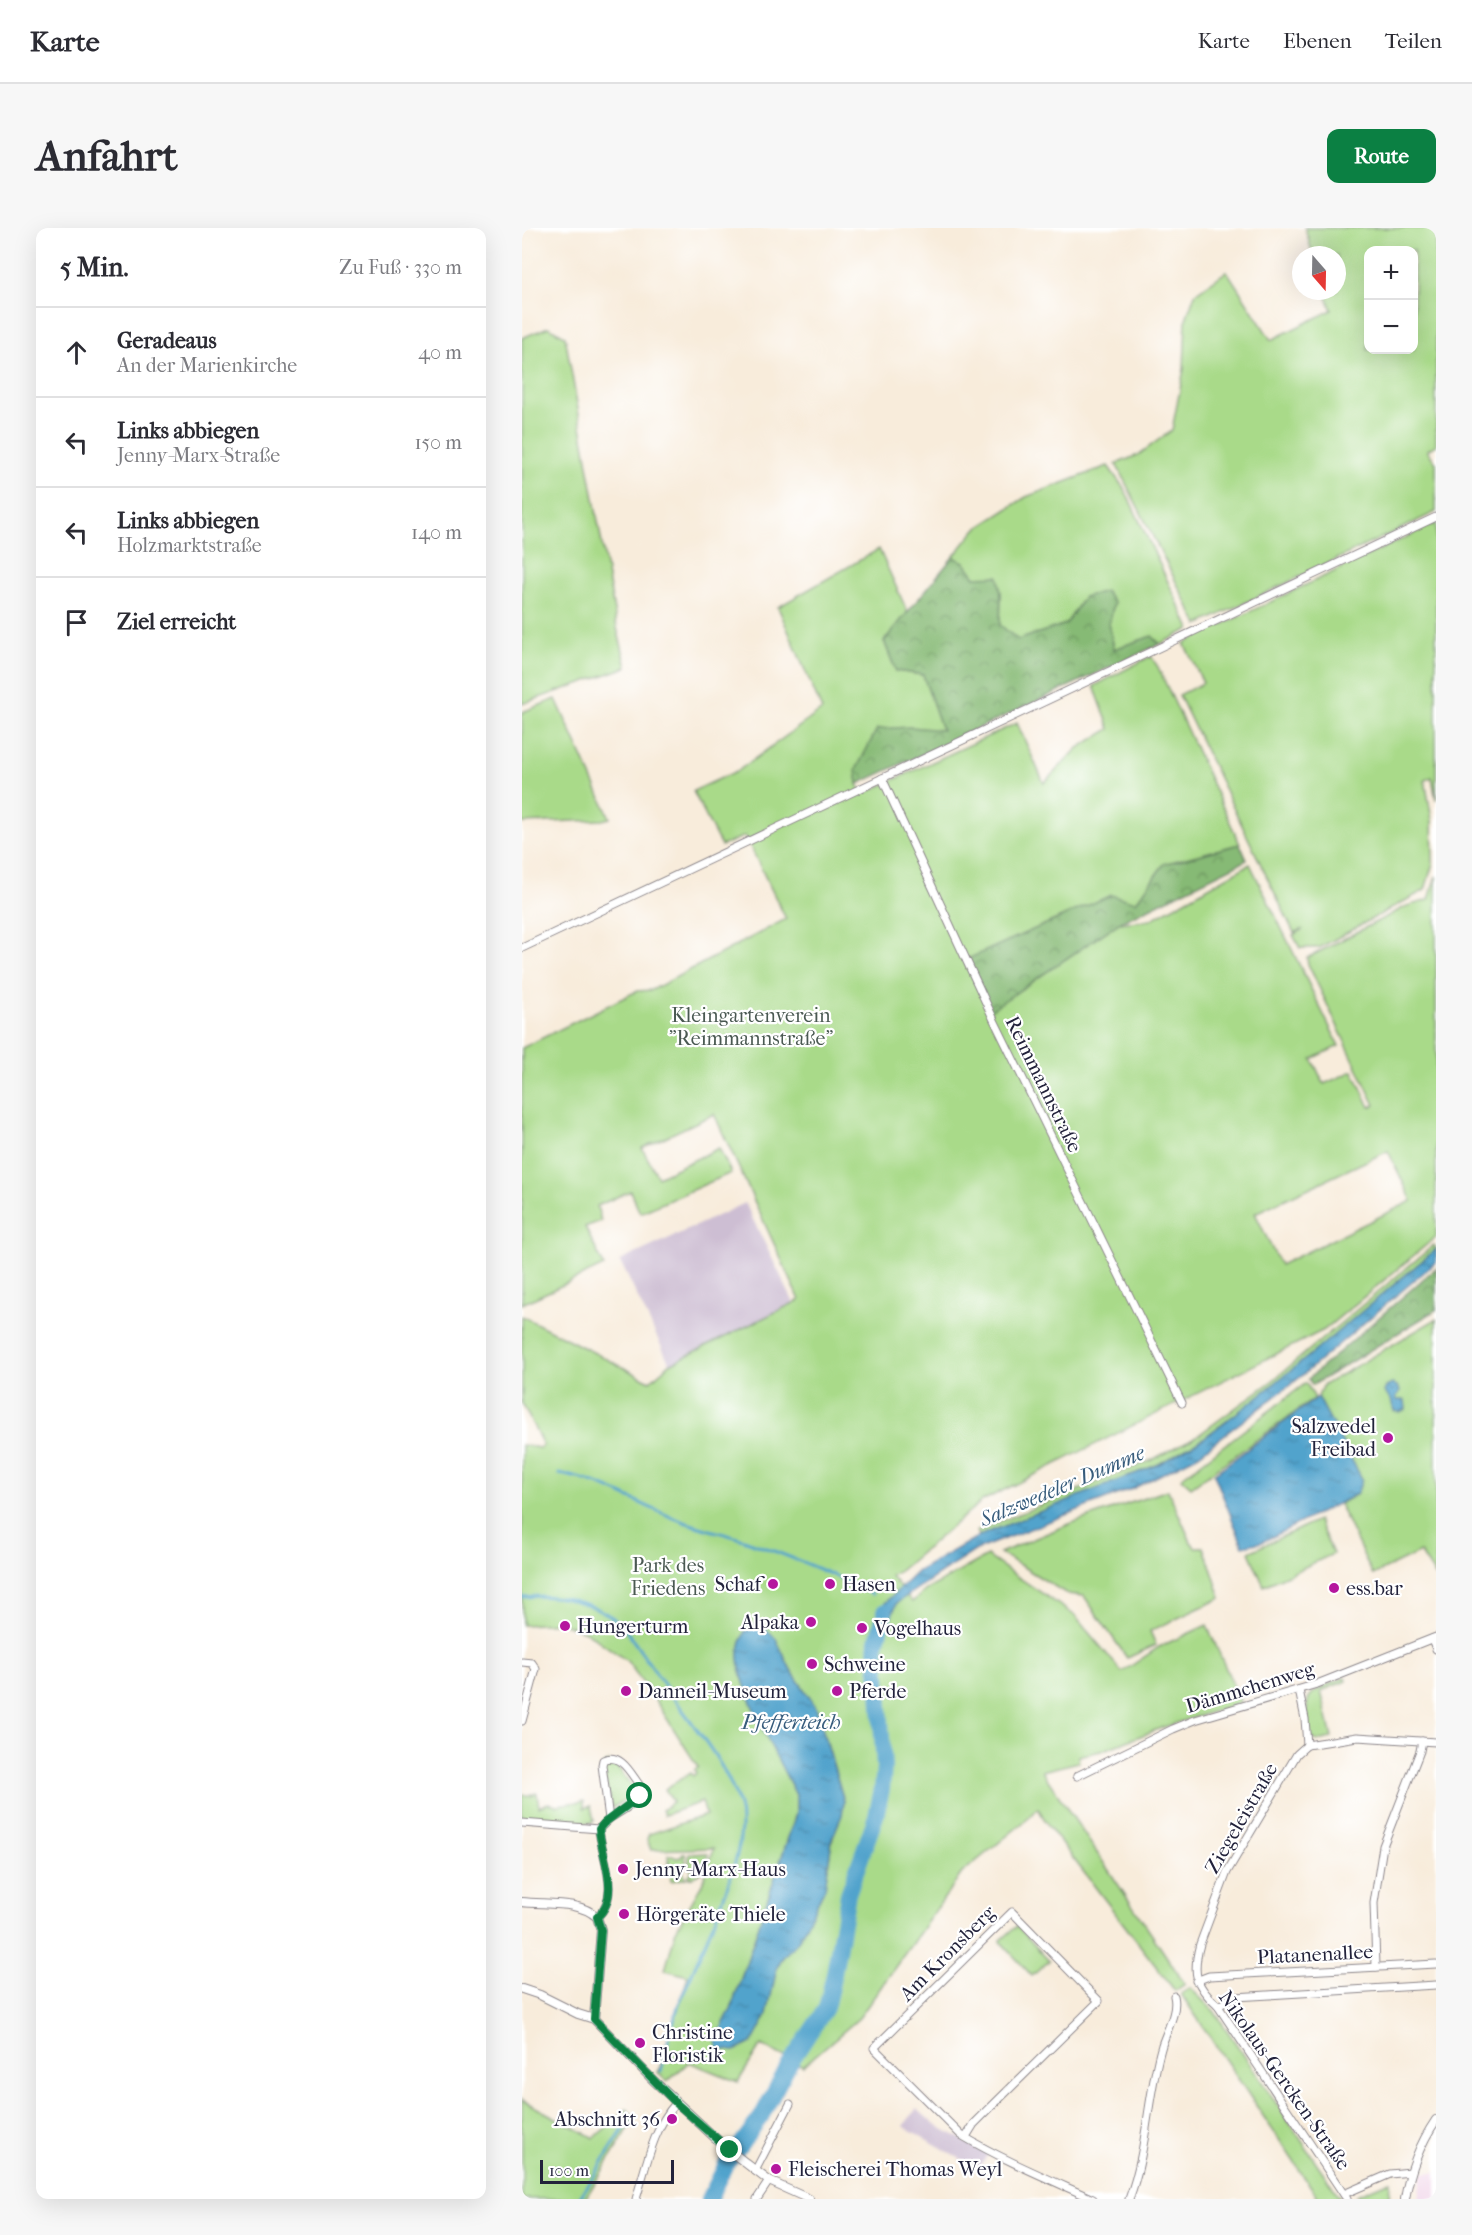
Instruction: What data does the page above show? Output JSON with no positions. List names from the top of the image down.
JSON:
{
  "streets": {
    "street": [
      "Reimmannstraße",
      "Dämmchenweg",
      "Ziegeleistraße",
      "Am Kronsberg",
      "Platanenallee",
      "Nikolaus-Gercken-Straße"
    ]
  },
  "crossings": [
    ["Ziegeleistraße", "Platanenallee"],
    ["Ziegeleistraße", "Nikolaus-Gercken-Straße"],
    ["Platanenallee", "Nikolaus-Gercken-Straße"]
  ],
  "water": ["Salzwedeler Dumme", "Pfefferteich"],
  "parks": ["Kleingartenverein \"Reimmannstraße\"", "Park des Friedens"],
  "places": [
    "Salzwedel Freibad",
    "Schaf",
    "Hasen",
    "ess.bar",
    "Alpaka",
    "Hungerturm",
    "Vogelhaus",
    "Schweine",
    "Danneil-Museum",
    "Pferde",
    "Jenny-Marx-Haus",
    "Hörgeräte Thiele",
    "Christine Floristik",
    "Abschnitt 36",
    "Fleischerei Thomas Weyl"
  ],
  "scale_bar": "100 m",
  "north": "bottom",
  "page": {
    "header": "Karte",
    "nav": ["Karte", "Ebenen", "Teilen"],
    "buttons": "Route",
    "title": "Anfahrt",
    "heading": ["5 Min.", "Zu Fuß · 330 m"],
    "map_buttons": ["+", "−"],
    "list": [
      ["Geradeaus", "An der Marienkirche", "40 m"],
      ["Links abbiegen", "Jenny-Marx-Straße", "150 m"],
      ["Links abbiegen", "Holzmarktstraße", "140 m"],
      "Ziel erreicht"
    ],
    "scale": "100 m"
  }
}
